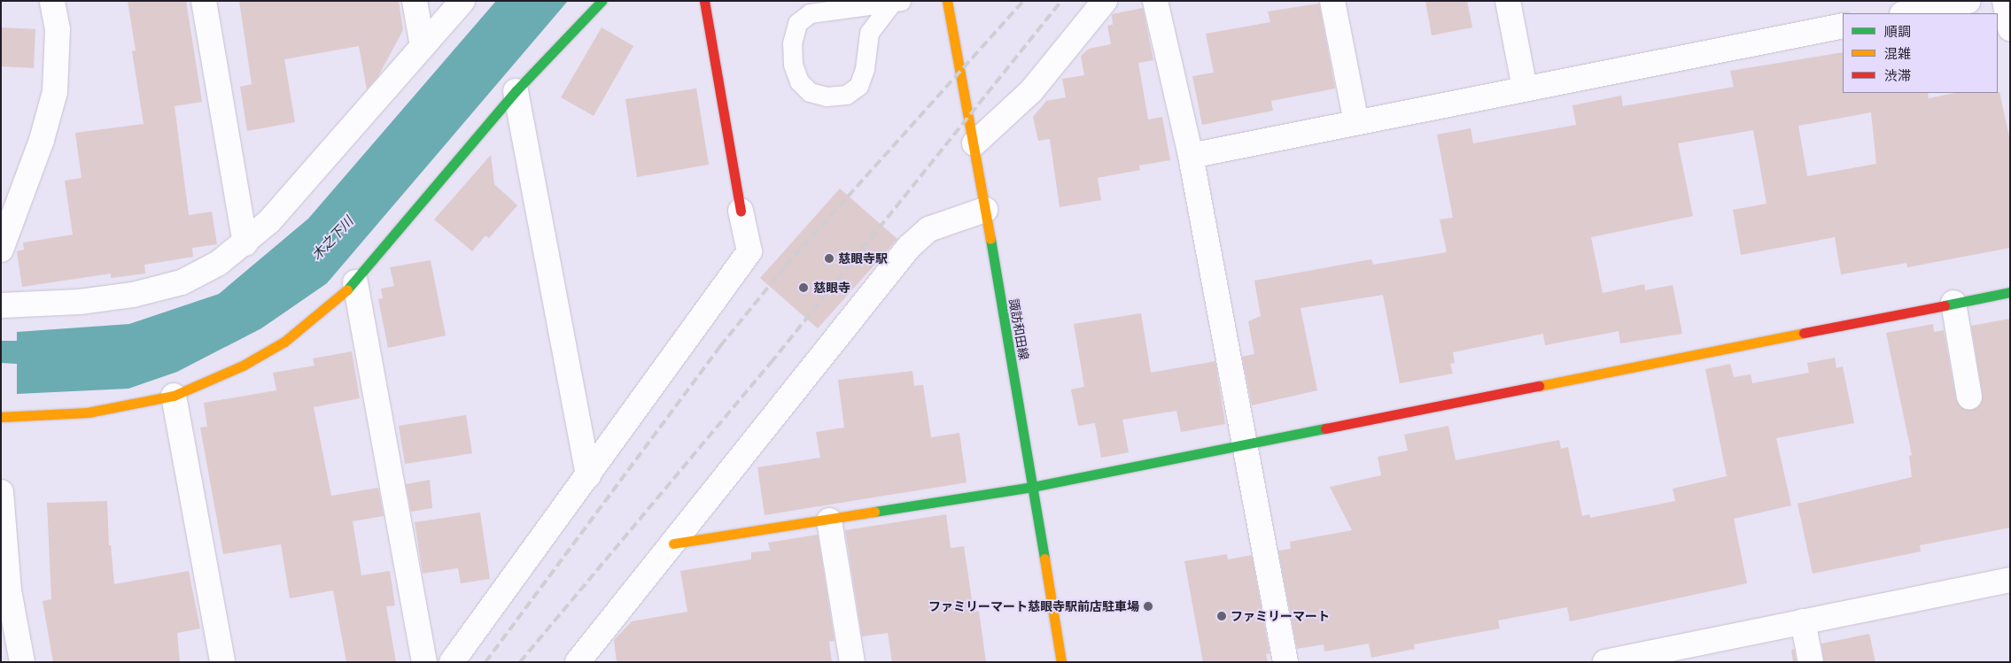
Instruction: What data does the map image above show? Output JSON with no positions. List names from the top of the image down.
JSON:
{
  "streets": {
    "street": ["諏訪和田線"]
  },
  "water": ["木之下川"],
  "places": [
    "慈眼寺駅",
    "慈眼寺",
    "ファミリーマート慈眼寺駅前店駐車場",
    "ファミリーマート"
  ],
  "legend": ["順調", "混雑", "渋滞"]
}
